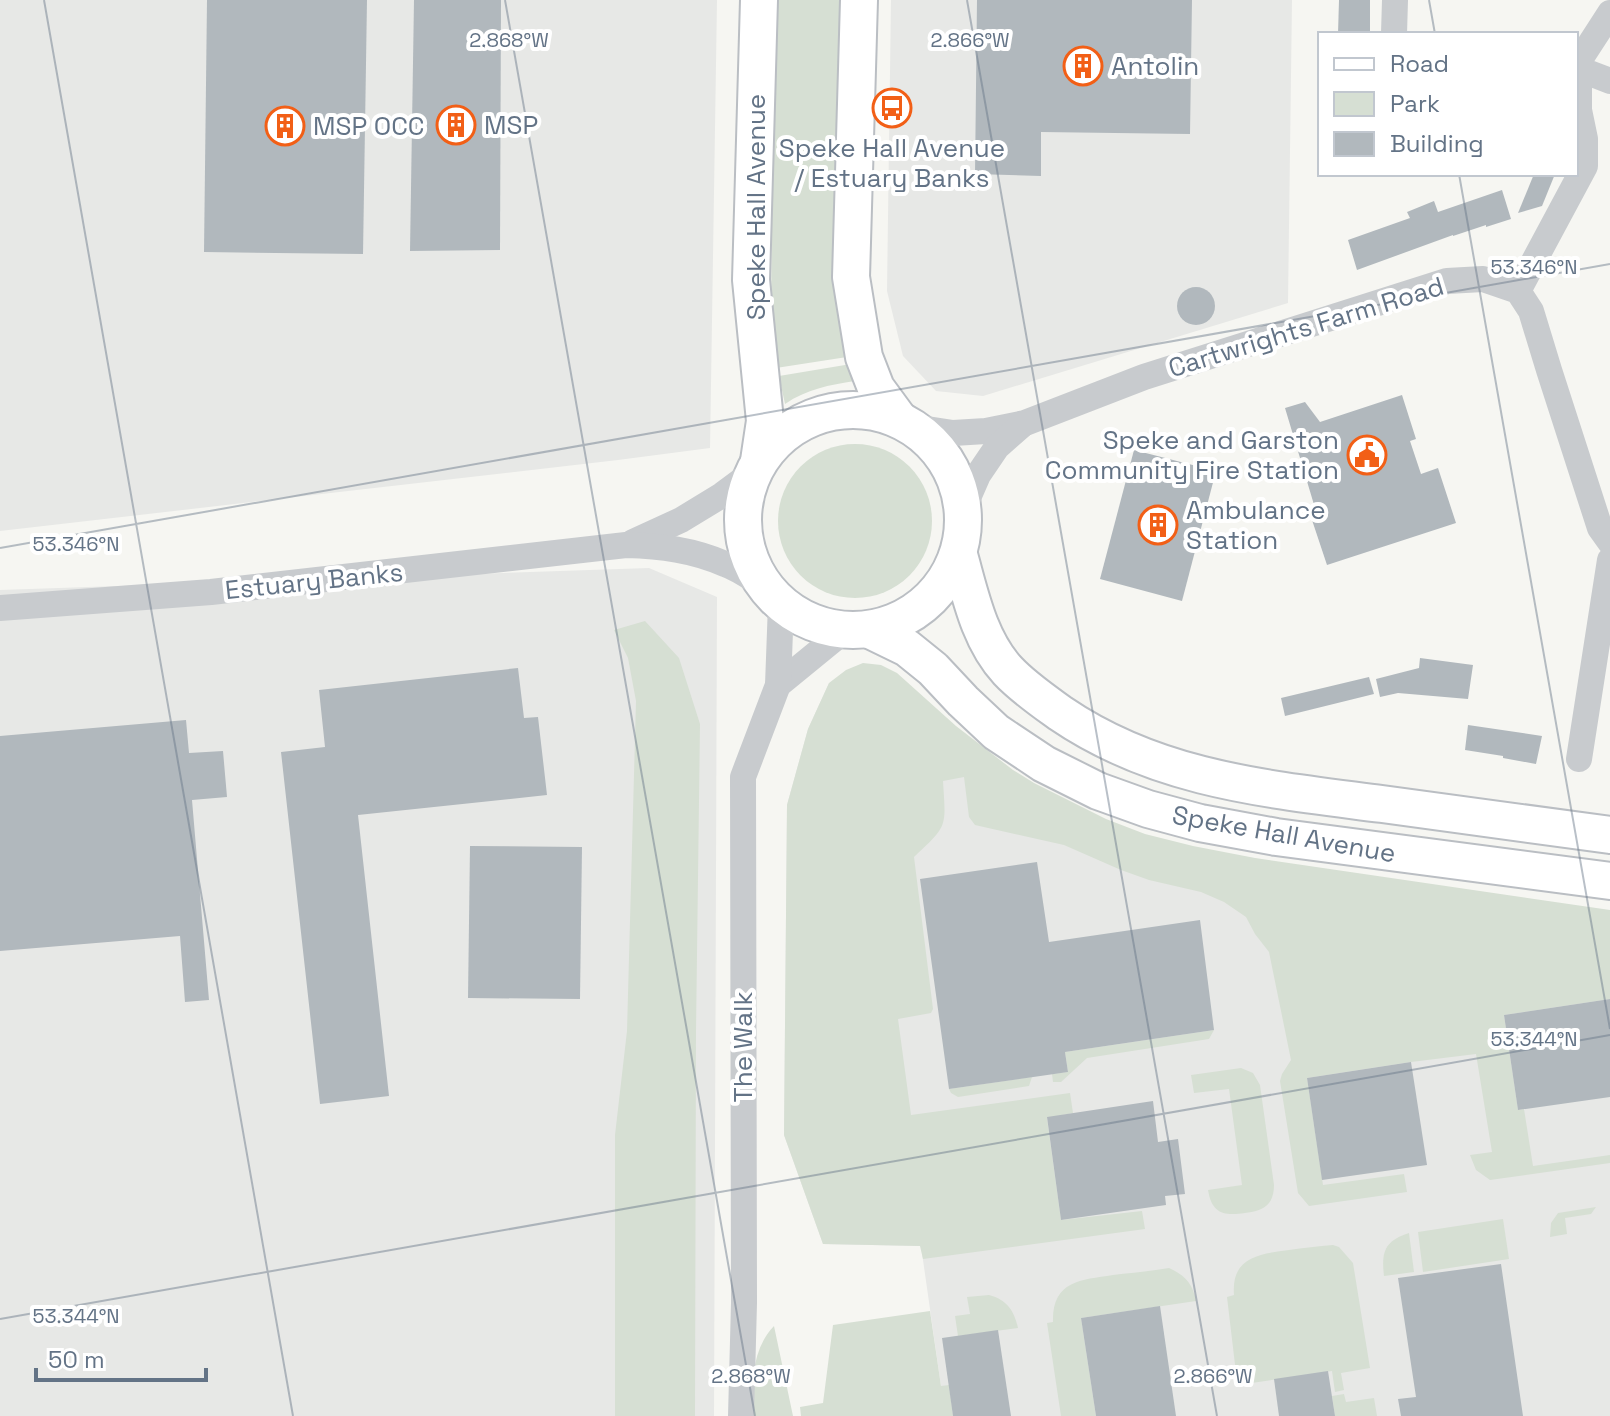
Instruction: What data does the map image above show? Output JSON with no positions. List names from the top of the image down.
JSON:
{
  "streets": {
    "street": [
      "Speke Hall Avenue",
      "Cartwrights Farm Road",
      "Estuary Banks",
      "The Walk"
    ]
  },
  "crossings": [
    ["Speke Hall Avenue", "Cartwrights Farm Road"],
    ["Speke Hall Avenue", "Estuary Banks"],
    ["Speke Hall Avenue", "The Walk"],
    ["Cartwrights Farm Road", "Estuary Banks"],
    ["Cartwrights Farm Road", "The Walk"],
    ["Estuary Banks", "The Walk"]
  ],
  "places": {
    "building": [
      "Antolin",
      "MSP",
      "MSP OCC",
      "Ambulance Station"
    ],
    "bus stop": ["Speke Hall Avenue / Estuary Banks"],
    "public building": ["Speke and Garston Community Fire Station"]
  },
  "legend": ["Road", "Park", "Building"],
  "scale_bar": "50 m",
  "coordinates": [
    "2.868°W",
    "2.866°W",
    "53.346°N",
    "53.344°N"
  ]
}
